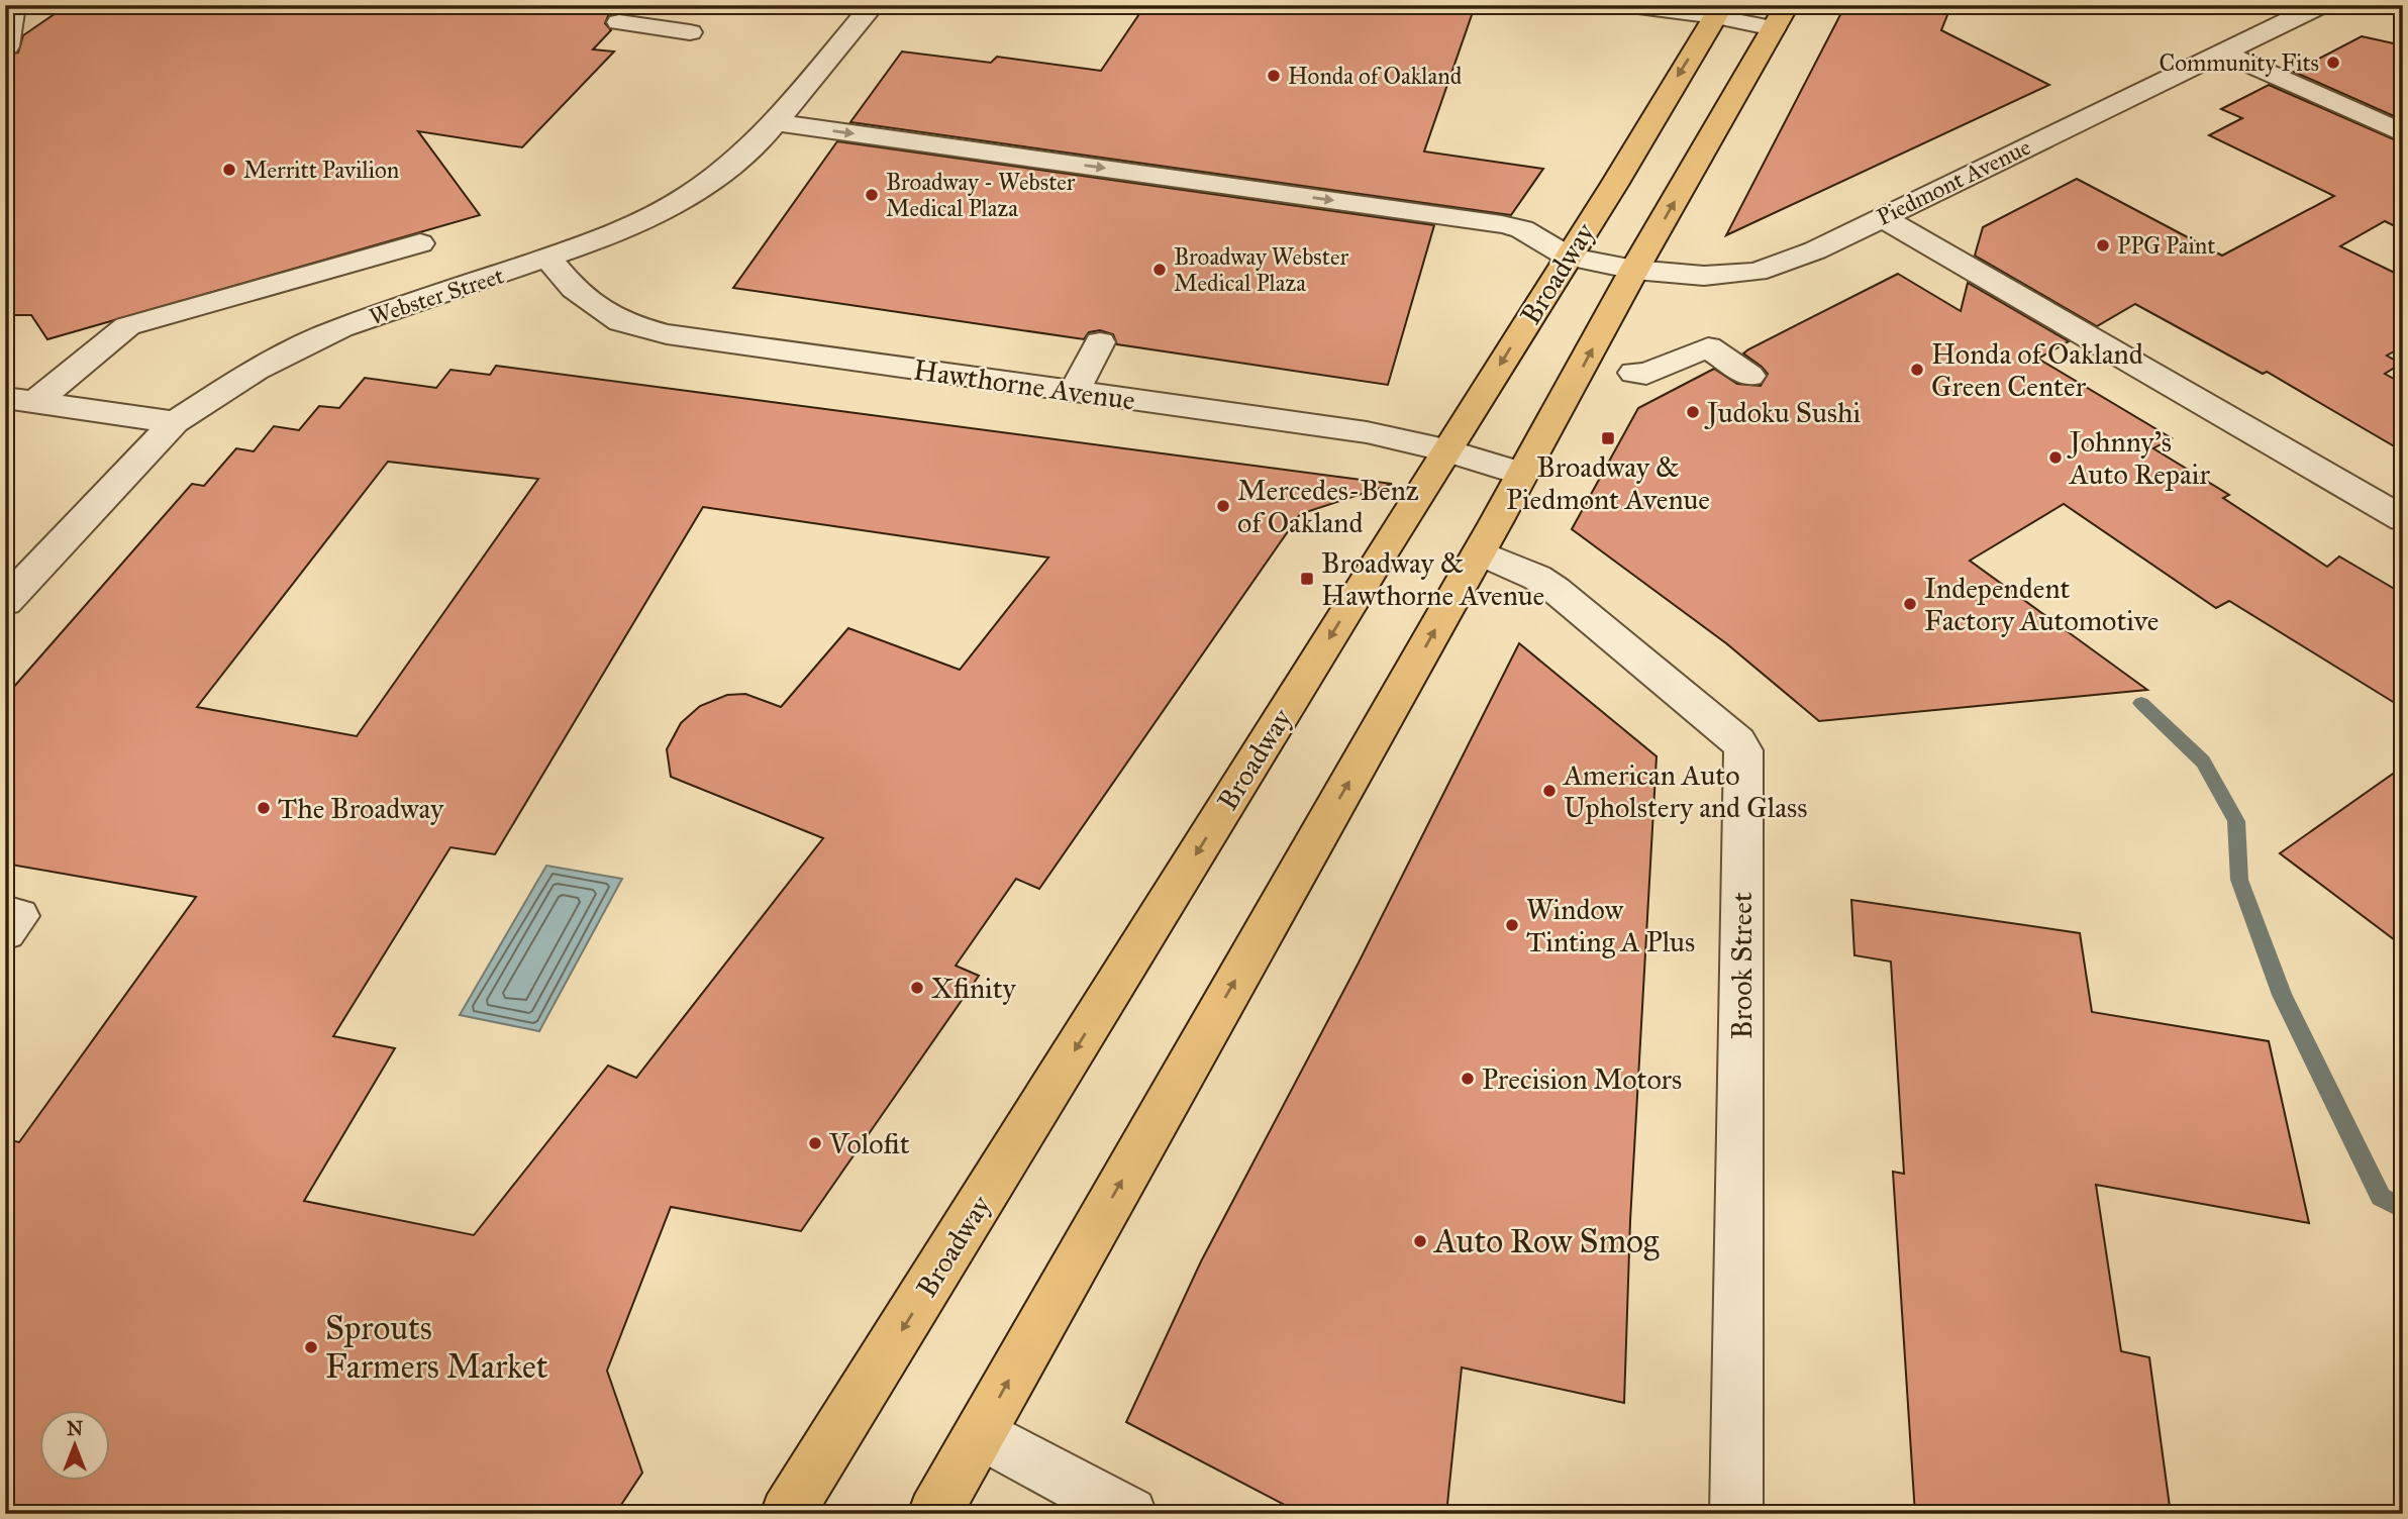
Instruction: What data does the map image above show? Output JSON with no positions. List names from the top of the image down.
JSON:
{
  "streets": {
    "main road": ["Broadway"],
    "street": [
      "Piedmont Avenue",
      "Webster Street",
      "Hawthorne Avenue",
      "Brook Street"
    ]
  },
  "crossings": [
    ["Piedmont Avenue", "Broadway"],
    ["Piedmont Avenue", "Webster Street"],
    ["Broadway", "Hawthorne Avenue"],
    ["Webster Street", "Hawthorne Avenue"]
  ],
  "one_way": ["Piedmont Avenue"],
  "places": {
    "other": [
      "Community Fits",
      "Honda of Oakland",
      "Merritt Pavilion",
      "Broadway - Webster Medical Plaza",
      "PPG Paint",
      "Broadway Webster Medical Plaza",
      "Honda of Oakland Green Center",
      "Judoku Sushi",
      "Johnny's Auto Repair",
      "Mercedes-Benz of Oakland",
      "Independent Factory Automotive",
      "American Auto Upholstery and Glass",
      "The Broadway",
      "Window Tinting A Plus",
      "Xfinity",
      "Precision Motors",
      "Volofit",
      "Auto Row Smog",
      "Sprouts Farmers Market"
    ],
    "transit": ["Broadway & Piedmont Avenue", "Broadway & Hawthorne Avenue"]
  },
  "north": "top"
}
